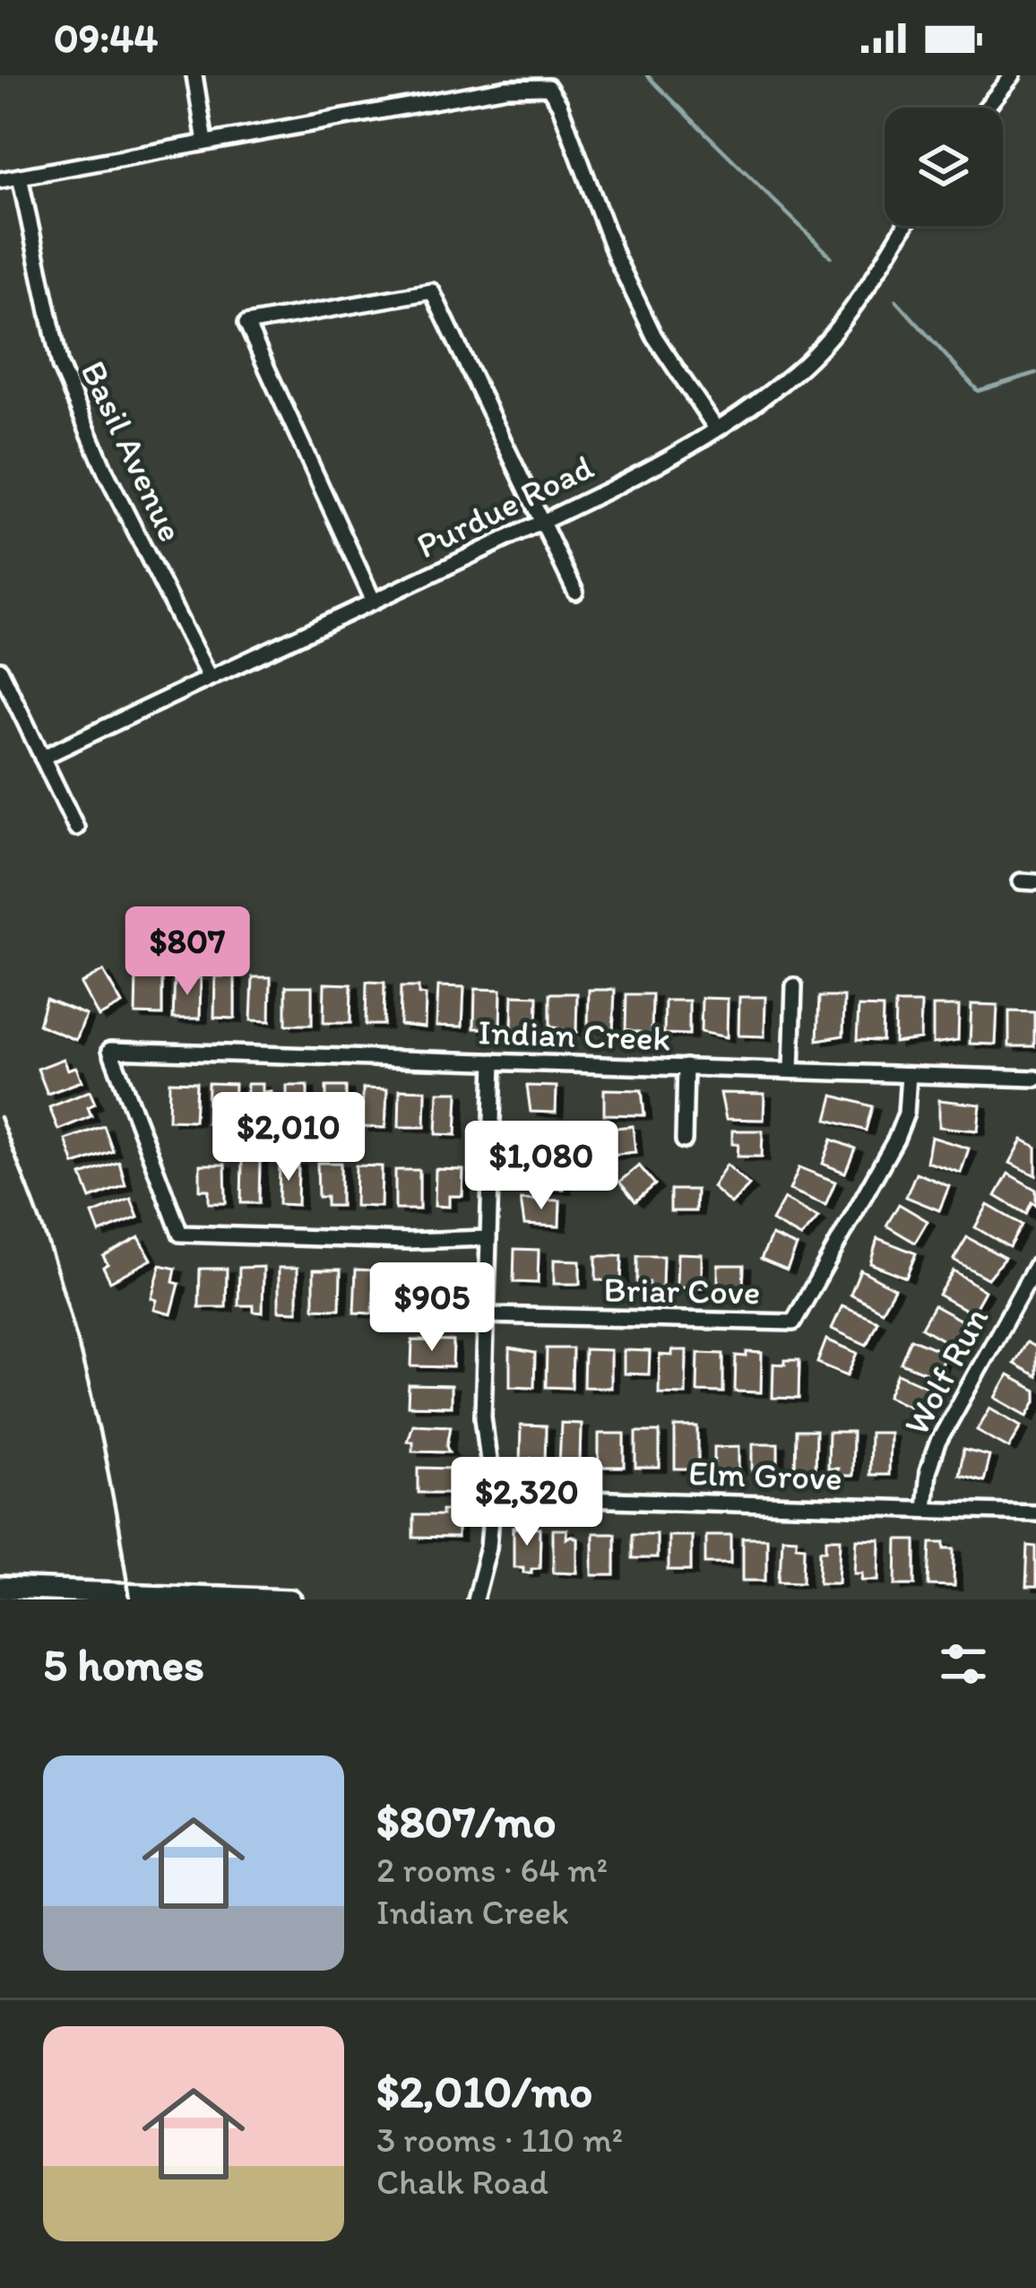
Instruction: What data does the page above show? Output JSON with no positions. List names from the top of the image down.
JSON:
{
  "streets": {
    "street": [
      "Basil Avenue",
      "Purdue Road",
      "Indian Creek",
      "Briar Cove",
      "Wolf Run",
      "Elm Grove"
    ]
  },
  "crossings": [
    ["Basil Avenue", "Purdue Road"],
    ["Indian Creek", "Briar Cove"],
    ["Wolf Run", "Elm Grove"]
  ],
  "page": {
    "status": "09:44",
    "price": [
      "$807",
      "$2,010",
      "$1,080",
      "$905",
      "$2,320"
    ],
    "heading": "5 homes",
    "list": [
      {
        "name": "$807/mo",
        "note": "2 rooms · 64 m² · Indian Creek"
      },
      {
        "name": "$2,010/mo",
        "note": "3 rooms · 110 m² · Chalk Road"
      }
    ]
  }
}
